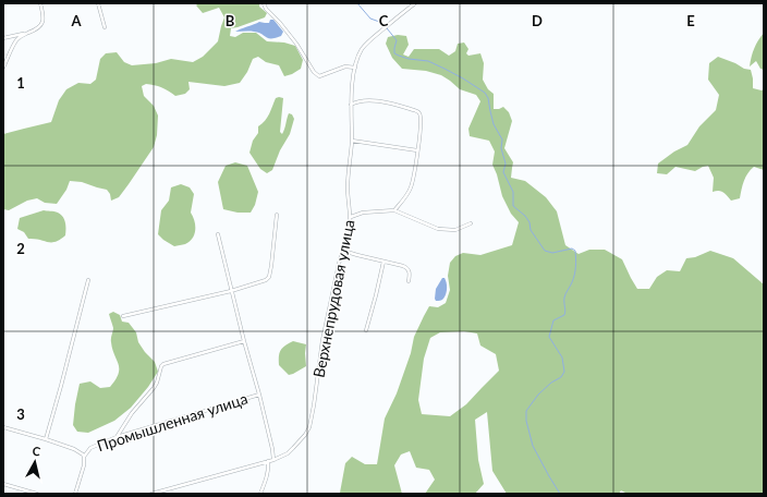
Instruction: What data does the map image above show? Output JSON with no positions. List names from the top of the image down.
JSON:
{
  "streets": {
    "street": ["Верхнепрудовая улица", "Промышленная улица"]
  },
  "crossings": [
    ["Верхнепрудовая улица", "Промышленная улица"]
  ],
  "north": "top",
  "grid": {
    "columns": [
      "A",
      "B",
      "C",
      "D",
      "E"
    ],
    "rows": ["1", "2", "3"]
  }
}
